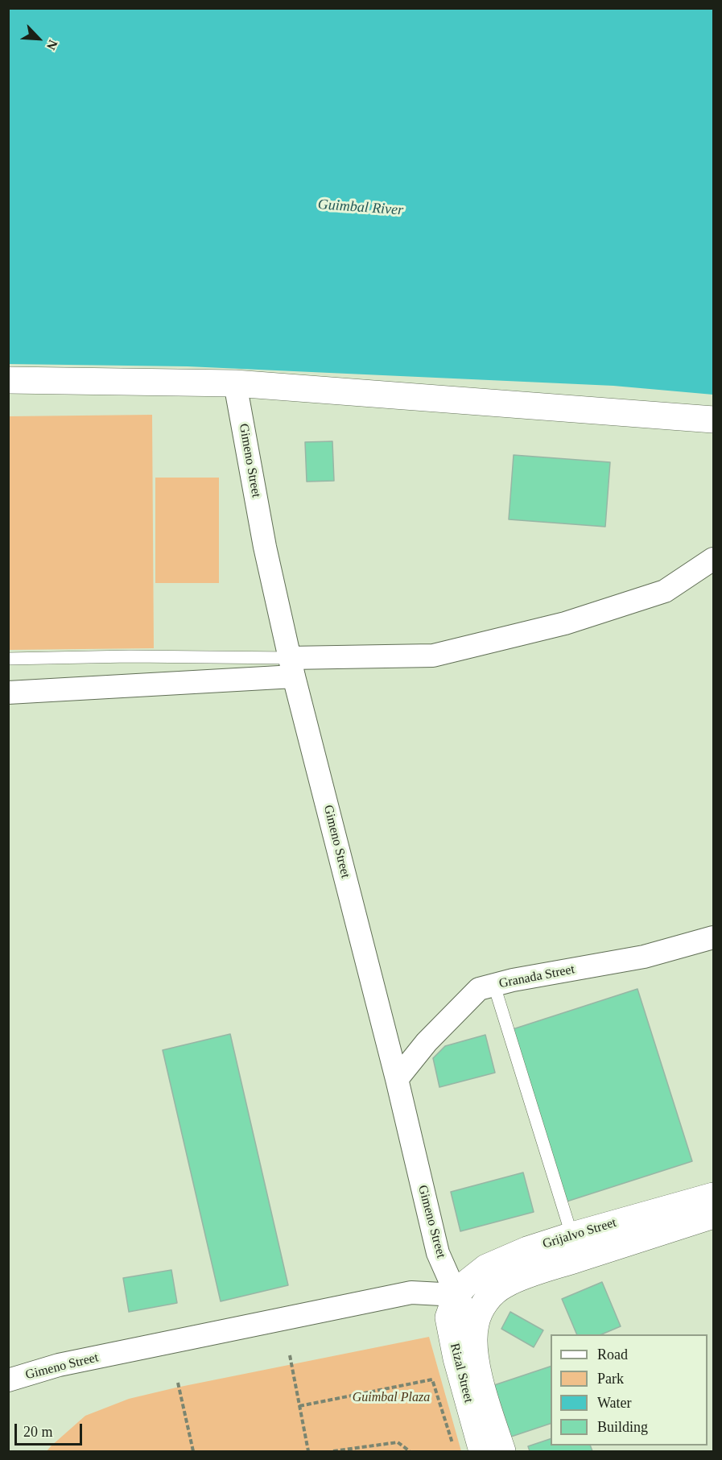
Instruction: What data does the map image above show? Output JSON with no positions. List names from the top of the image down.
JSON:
{
  "streets": {
    "main road": ["Grijalvo Street", "Rizal Street"],
    "street": ["Gimeno Street", "Granada Street"]
  },
  "crossings": [
    ["Gimeno Street", "Granada Street"],
    ["Gimeno Street", "Grijalvo Street"],
    ["Gimeno Street", "Rizal Street"],
    ["Grijalvo Street", "Rizal Street"]
  ],
  "water": ["Guimbal River"],
  "parks": ["Guimbal Plaza"],
  "legend": [
    "Road",
    "Park",
    "Water",
    "Building"
  ],
  "scale_bar": "20 m",
  "north": "bottom right"
}
